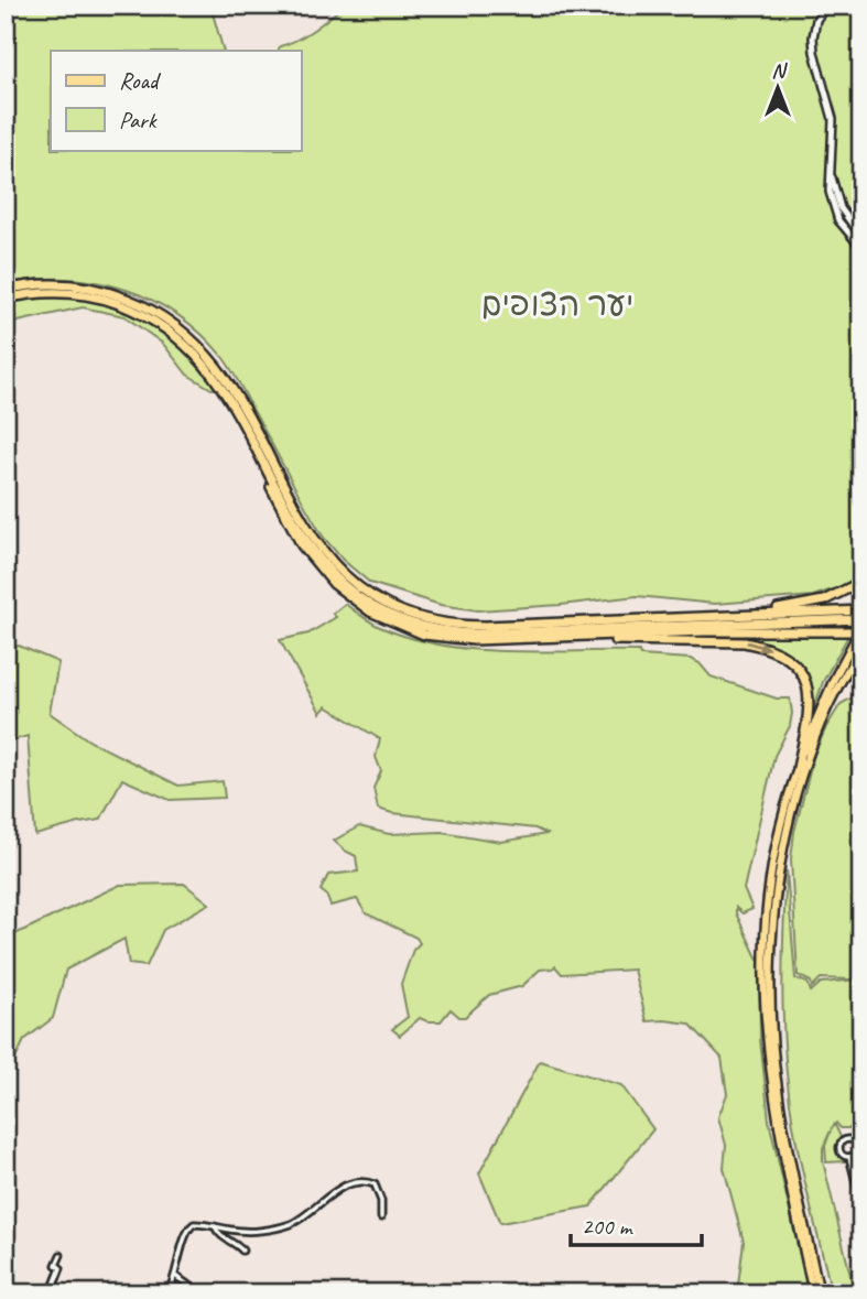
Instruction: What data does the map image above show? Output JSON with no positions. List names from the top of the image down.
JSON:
{
  "parks": ["יער הצופים"],
  "legend": ["Road", "Park"],
  "scale_bar": "200 m",
  "north": "top"
}
